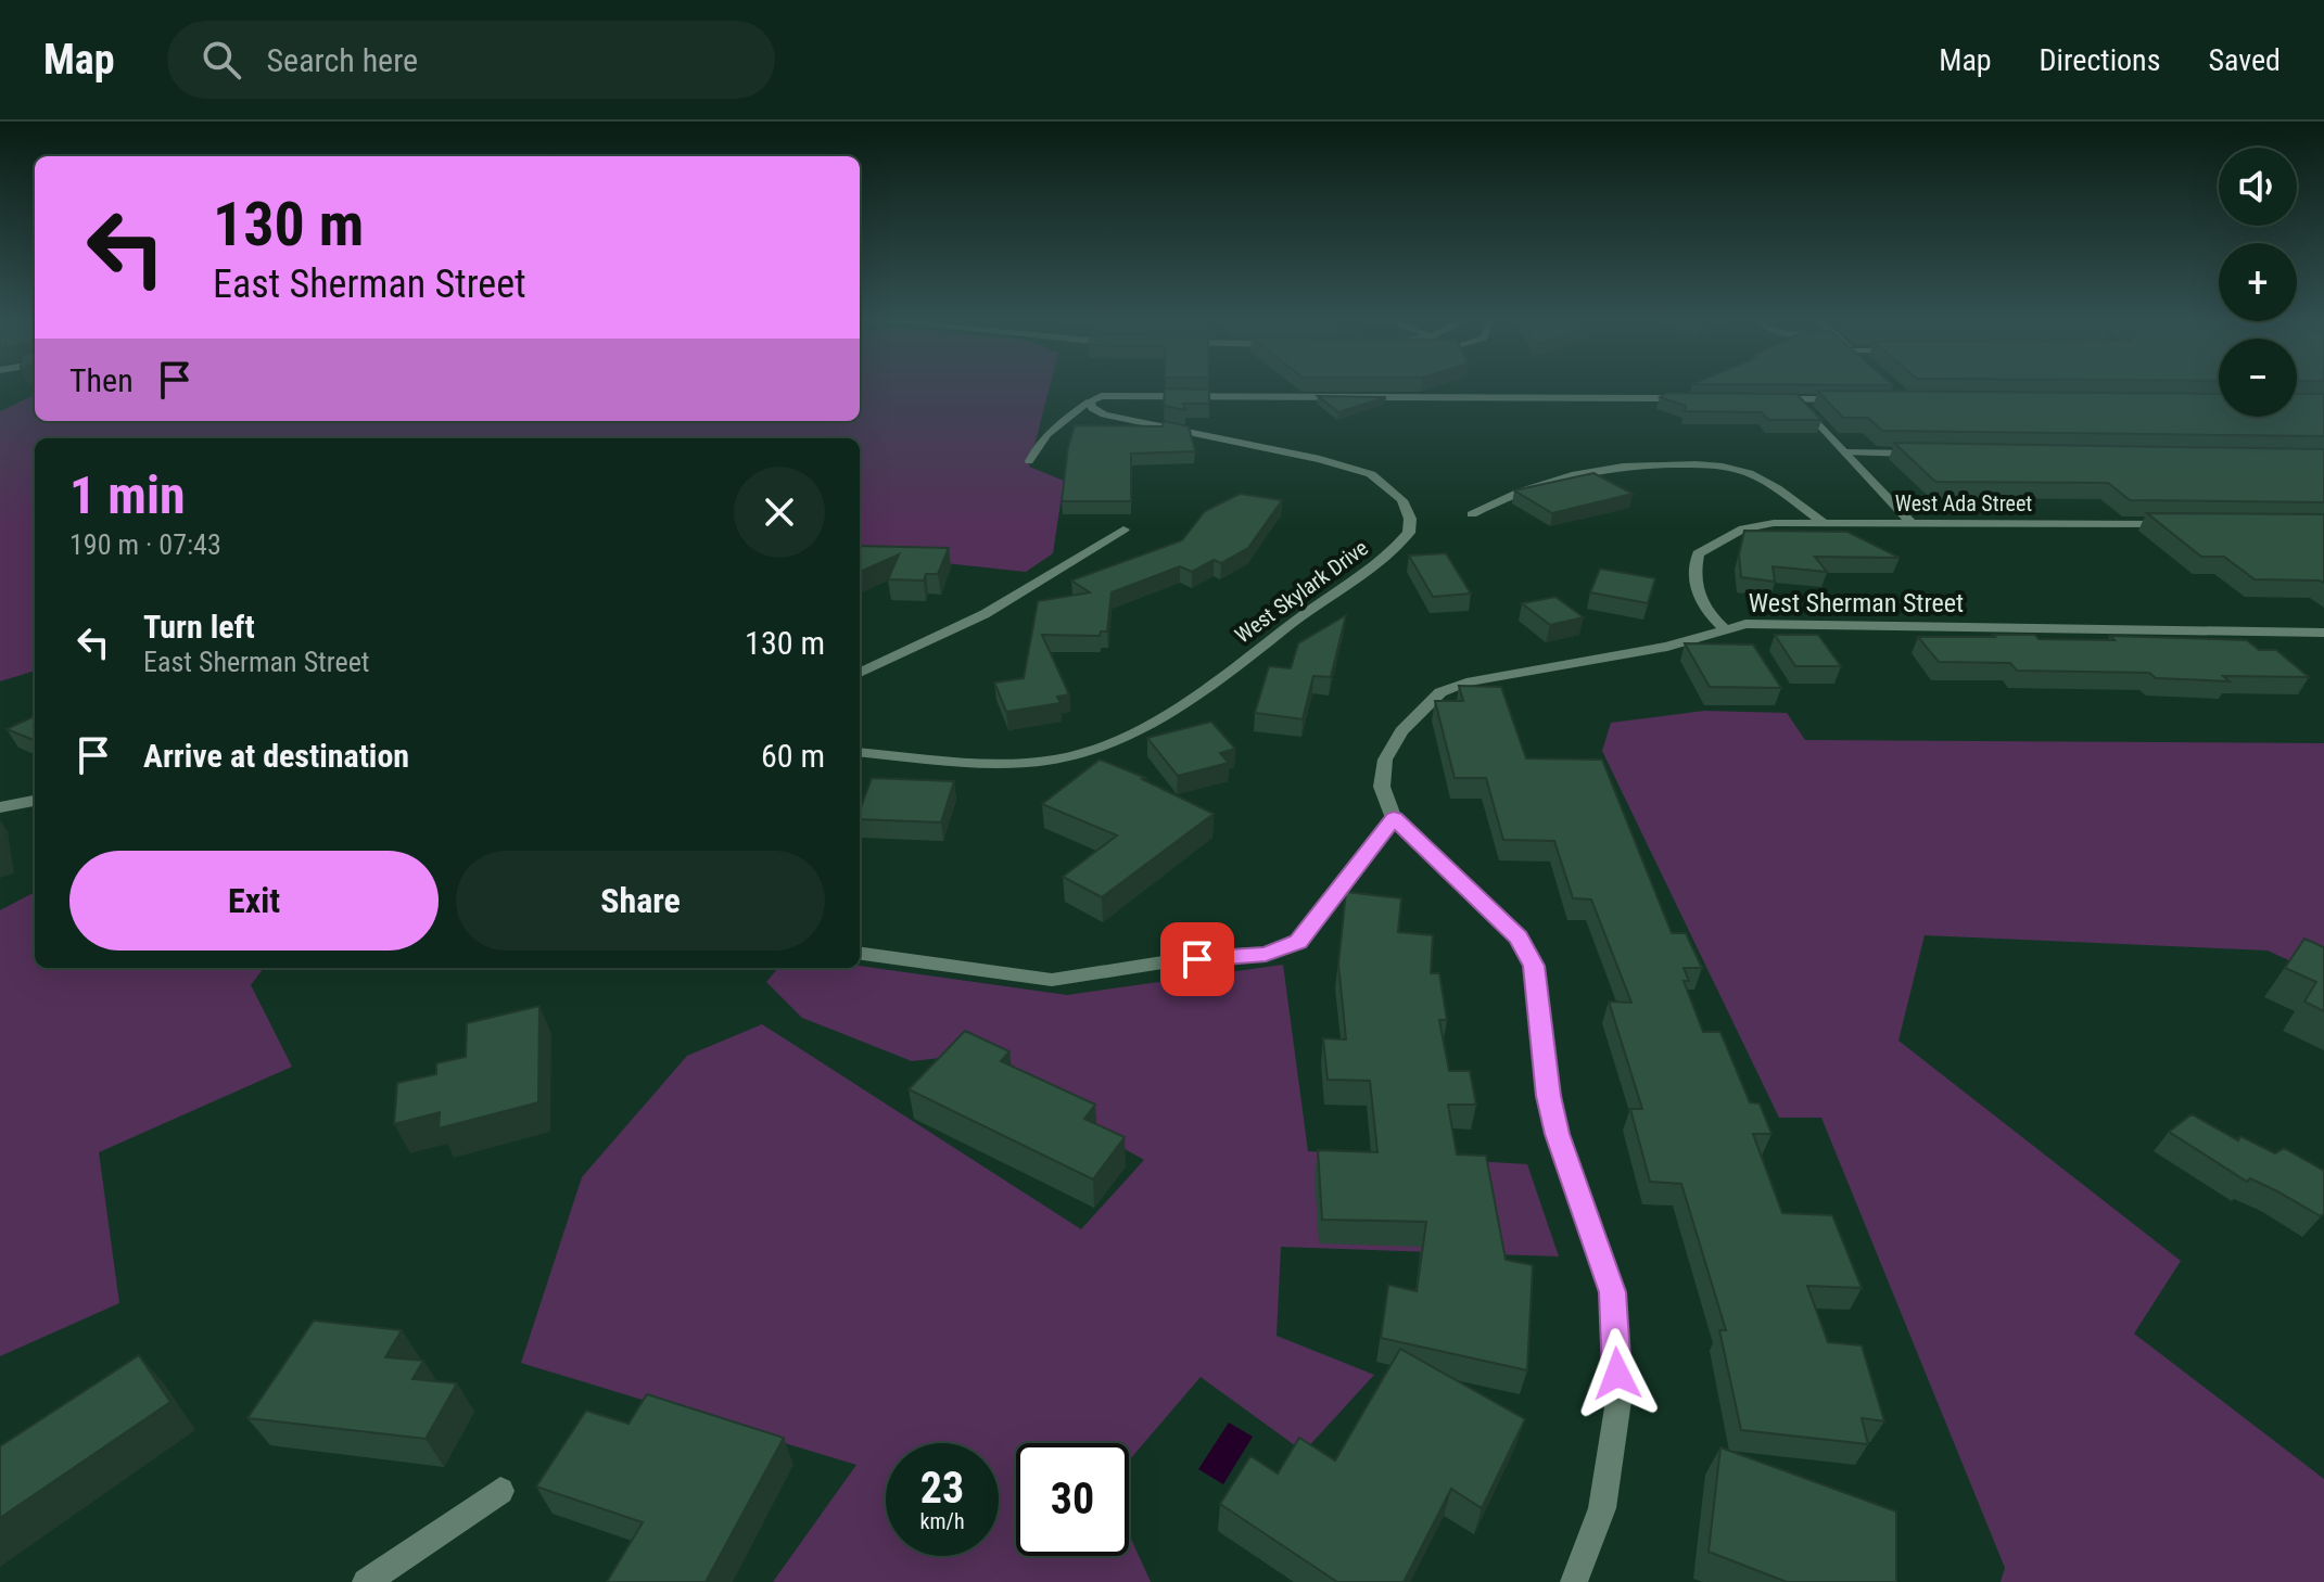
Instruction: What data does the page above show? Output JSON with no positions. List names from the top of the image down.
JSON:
{
  "streets": {
    "street": ["West Ada Street", "West Skylark Drive", "West Sherman Street"]
  },
  "crossings": [
    ["West Ada Street", "West Sherman Street"]
  ],
  "page": {
    "header": "Map",
    "search": "Search here",
    "nav": ["Map", "Directions", "Saved"],
    "map_buttons": ["+", "−"],
    "turn": ["130 m", "East Sherman Street"],
    "then": "Then",
    "heading": ["1 min", "190 m · 07:43"],
    "list": [
      {
        "name": "Turn left",
        "note": "East Sherman Street",
        "value": "130 m"
      },
      {
        "name": "Arrive at destination",
        "value": "60 m"
      }
    ],
    "buttons": ["Exit", "Share"],
    "speed": "23 km/h",
    "limit": "30"
  }
}
